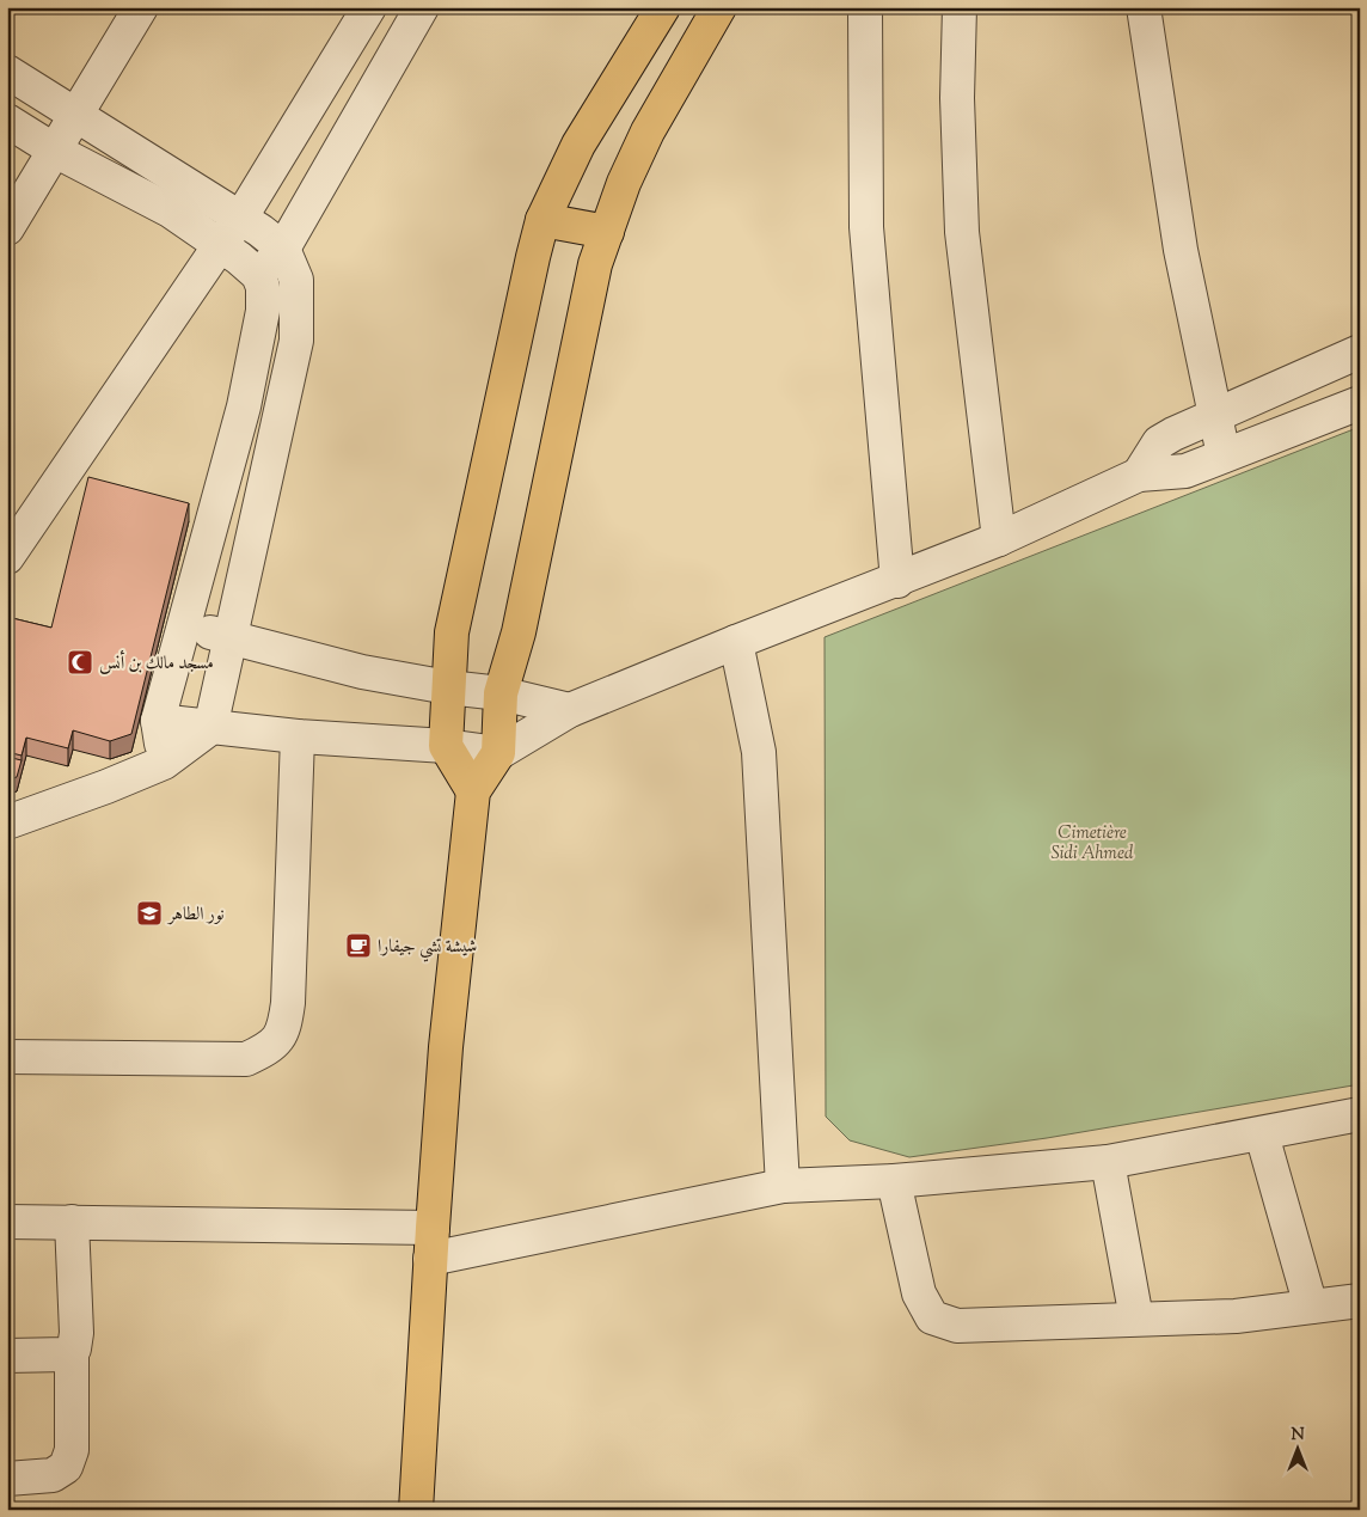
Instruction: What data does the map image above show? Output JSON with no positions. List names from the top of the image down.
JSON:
{
  "parks": ["Cimetière Sidi Ahmed"],
  "places": {
    "mosque": ["مسجد مالك بن أنس"],
    "school or university": ["نور الطاهر"],
    "cafe": ["شيشة تشي جيفارا"]
  },
  "north": "top"
}
